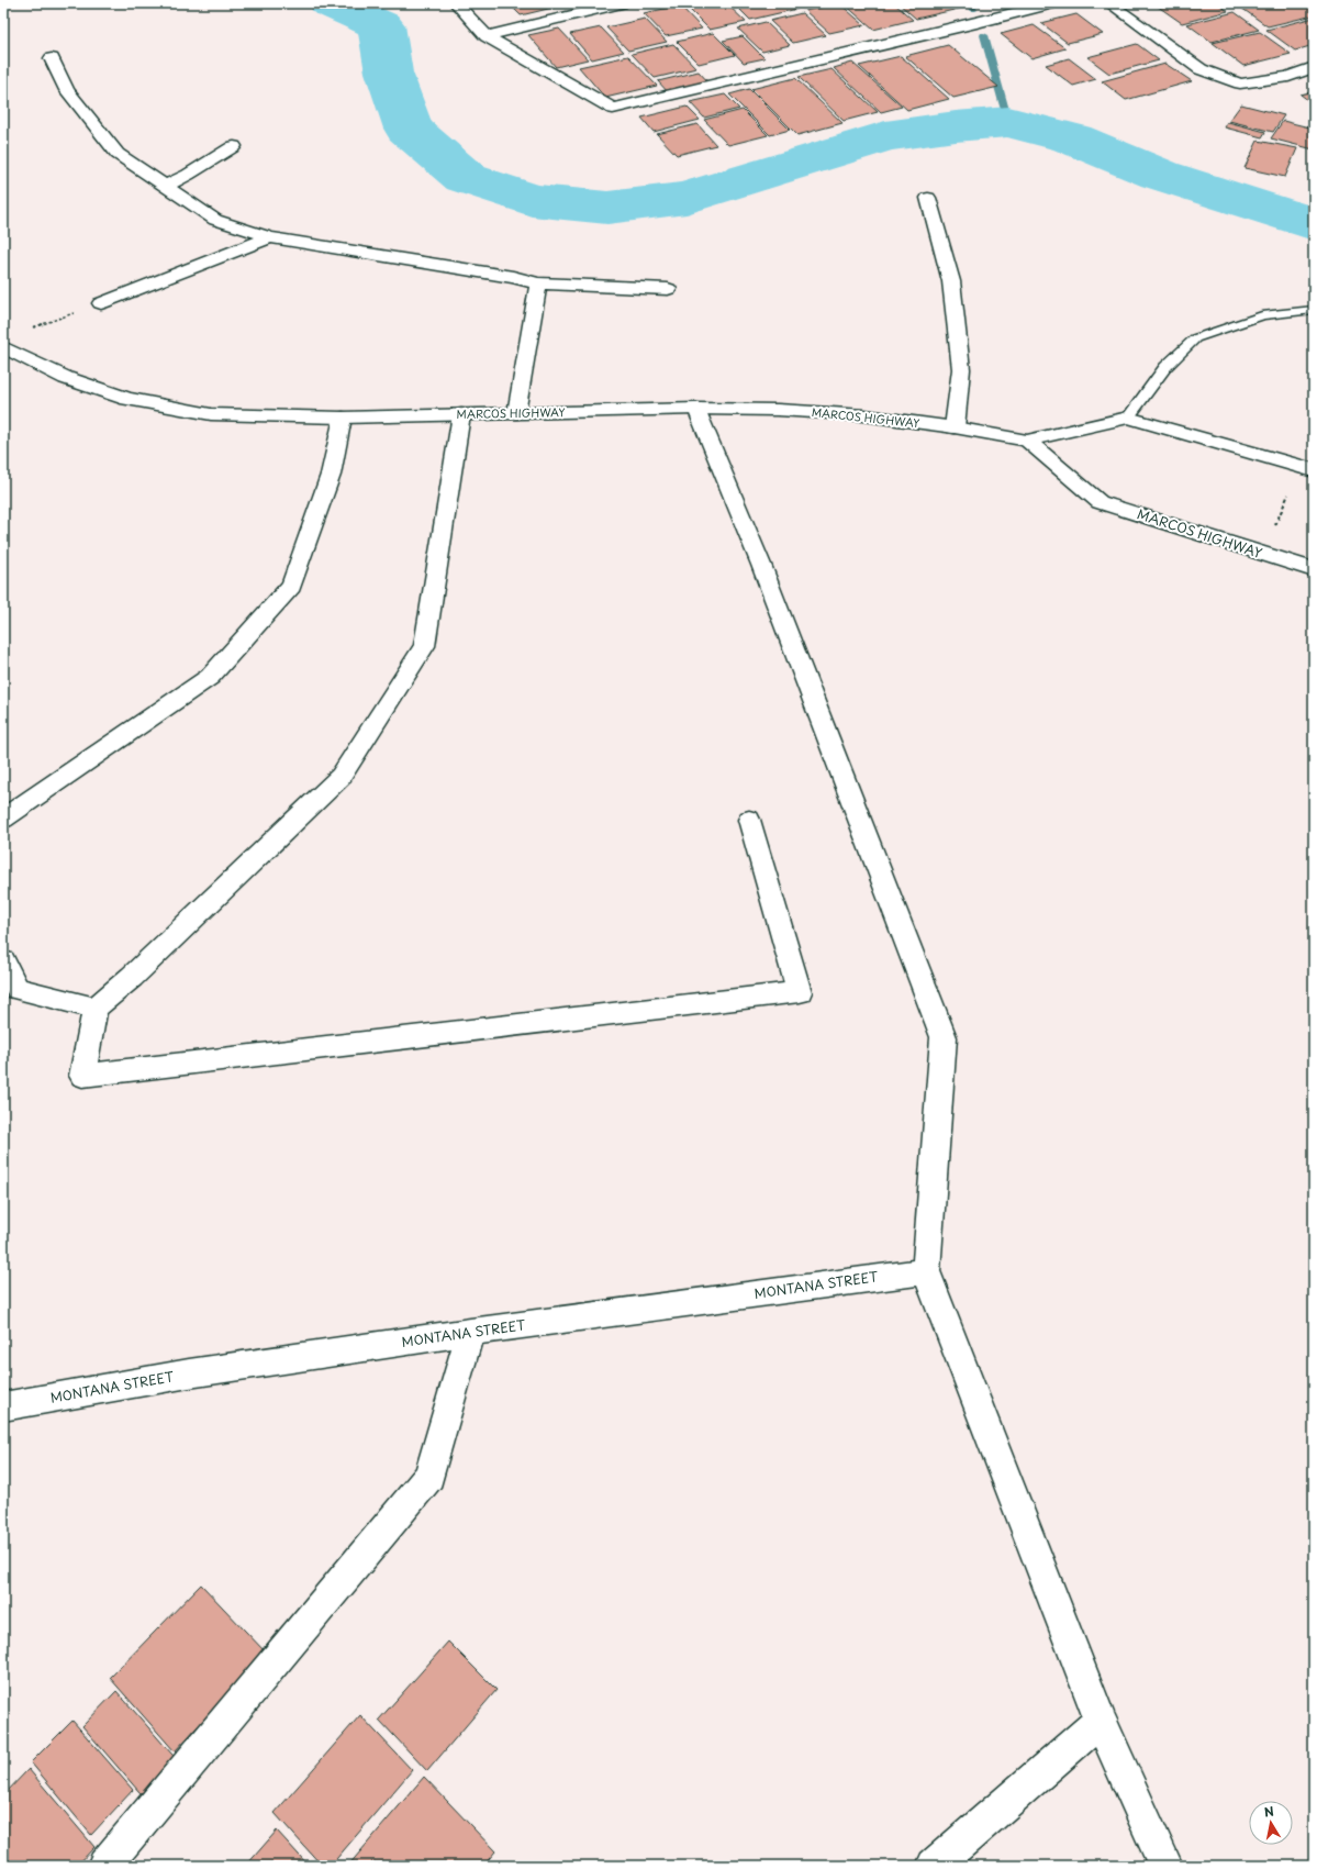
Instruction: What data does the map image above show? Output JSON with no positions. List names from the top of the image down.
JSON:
{
  "streets": {
    "street": ["MARCOS HIGHWAY", "MONTANA STREET"]
  },
  "north": "top"
}
